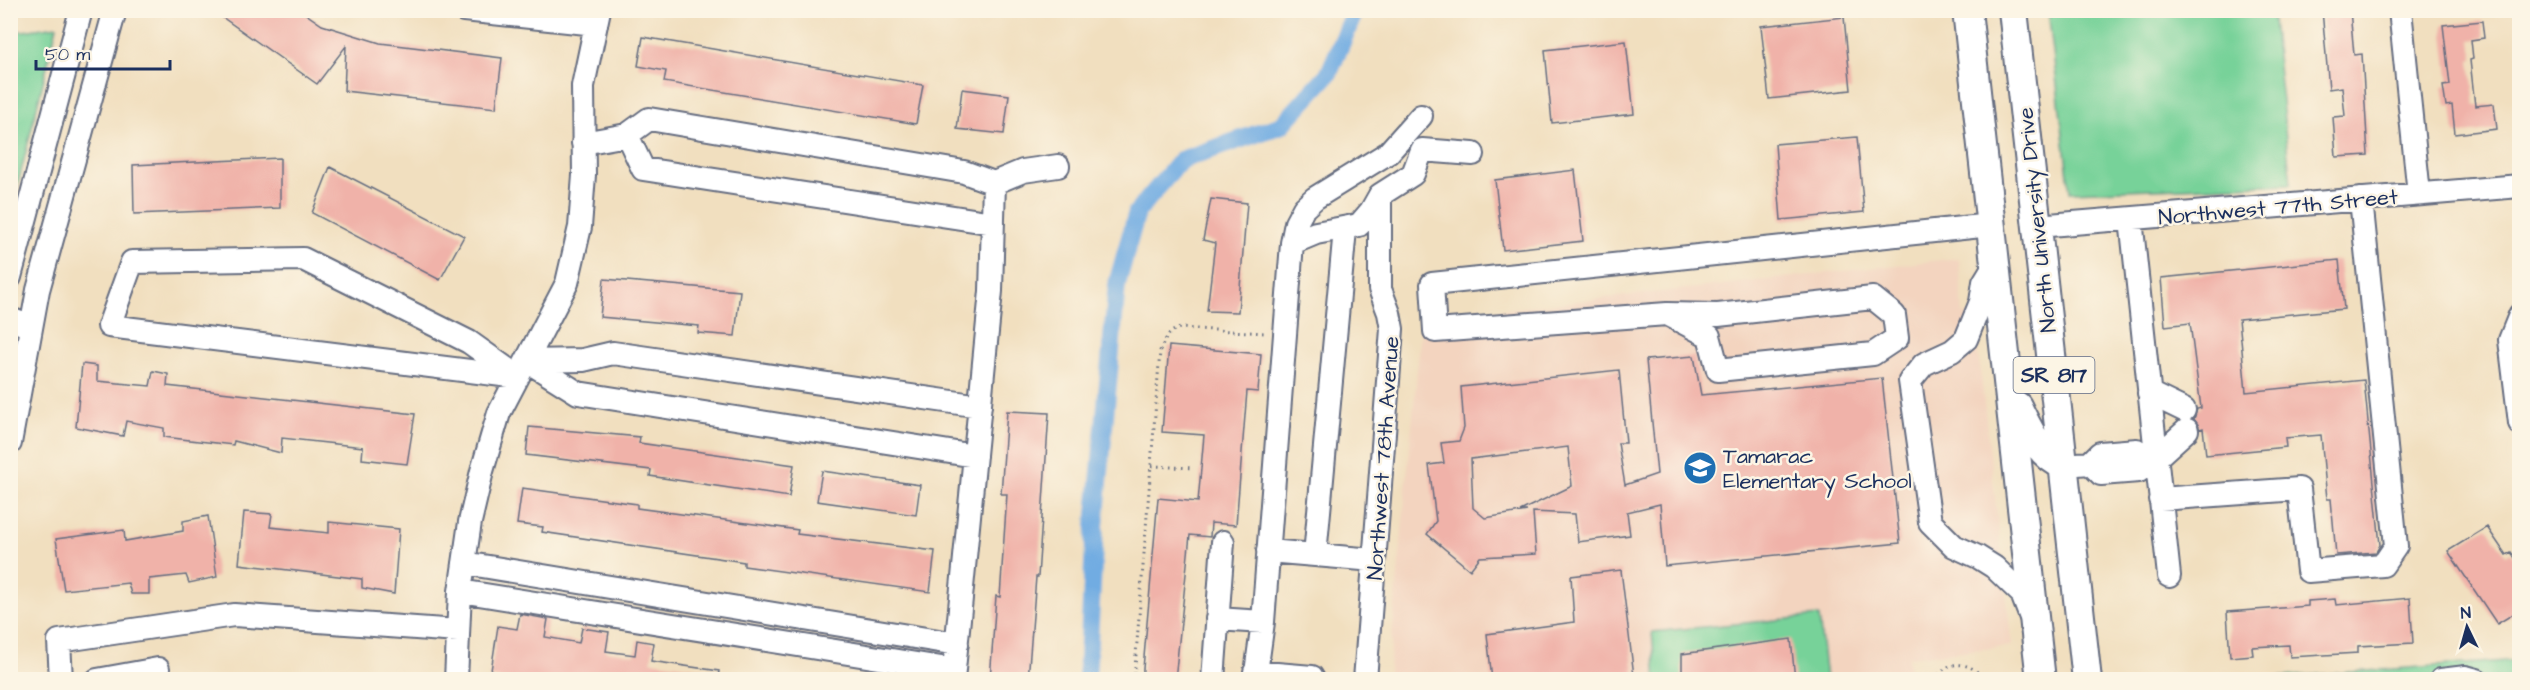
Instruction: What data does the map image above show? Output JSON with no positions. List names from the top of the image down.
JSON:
{
  "streets": {
    "main road": ["North University Drive", "SR 817"],
    "street": ["Northwest 77th Street", "Northwest 78th Avenue"]
  },
  "crossings": [
    ["Northwest 77th Street", "North University Drive"]
  ],
  "places": {
    "school or university": ["Tamarac Elementary School"]
  },
  "scale_bar": "50 m",
  "north": "top"
}
